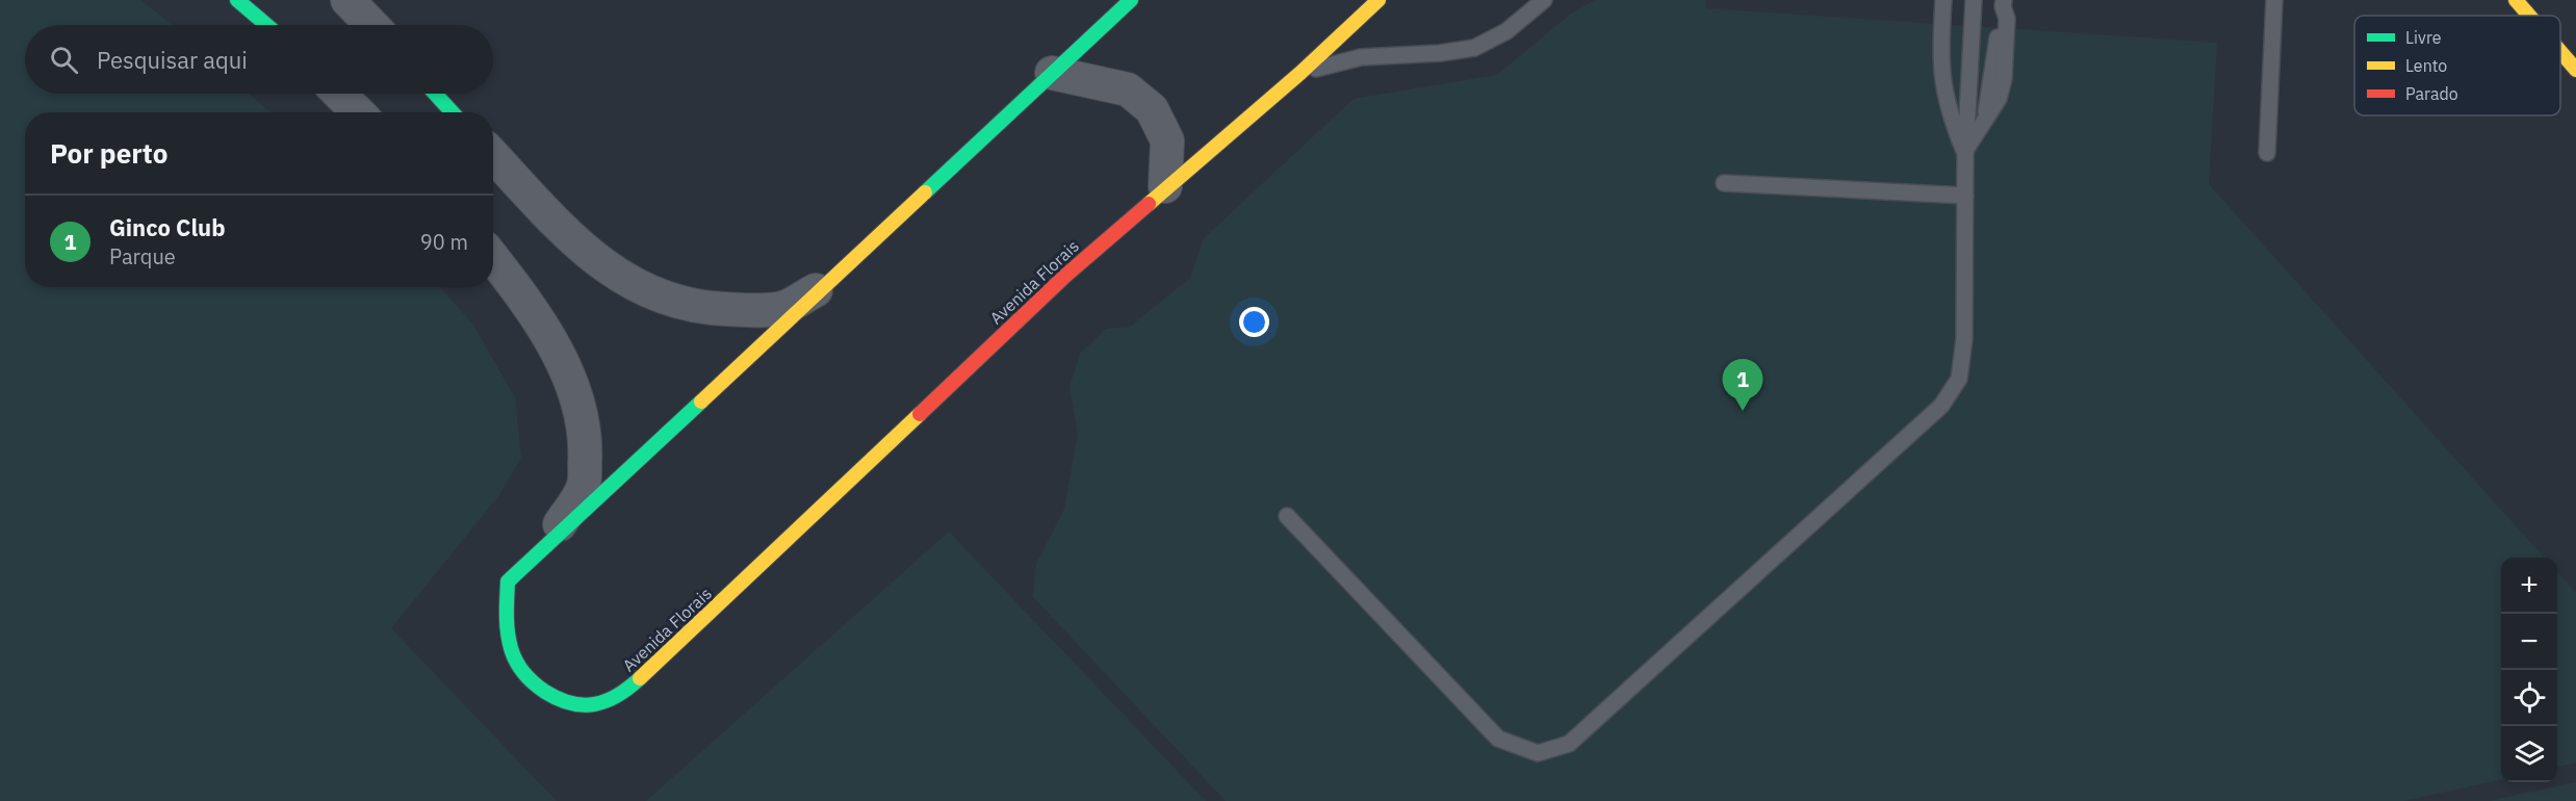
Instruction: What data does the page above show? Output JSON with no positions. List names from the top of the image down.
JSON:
{
  "streets": {
    "street": ["Avenida Florais"]
  },
  "legend": ["Livre", "Lento", "Parado"],
  "page": {
    "search": "Pesquisar aqui",
    "heading": "Por perto",
    "list": [
      {
        "mark": "1",
        "name": "Ginco Club",
        "note": "Parque",
        "value": "90 m"
      }
    ],
    "pins": "1",
    "map_buttons": ["+", "−"]
  }
}
